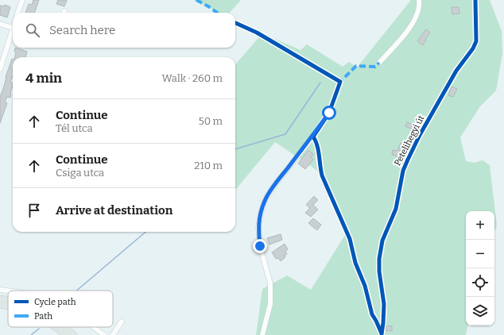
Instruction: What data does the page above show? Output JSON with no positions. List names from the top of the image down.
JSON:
{
  "streets": {
    "street": ["Petelihegyi út"]
  },
  "legend": ["Cycle path", "Path"],
  "page": {
    "search": "Search here",
    "heading": ["4 min", "Walk · 260 m"],
    "list": [
      ["Continue", "Tél utca", "50 m"],
      ["Continue", "Csiga utca", "210 m"],
      "Arrive at destination"
    ],
    "map_buttons": ["+", "−"]
  }
}
